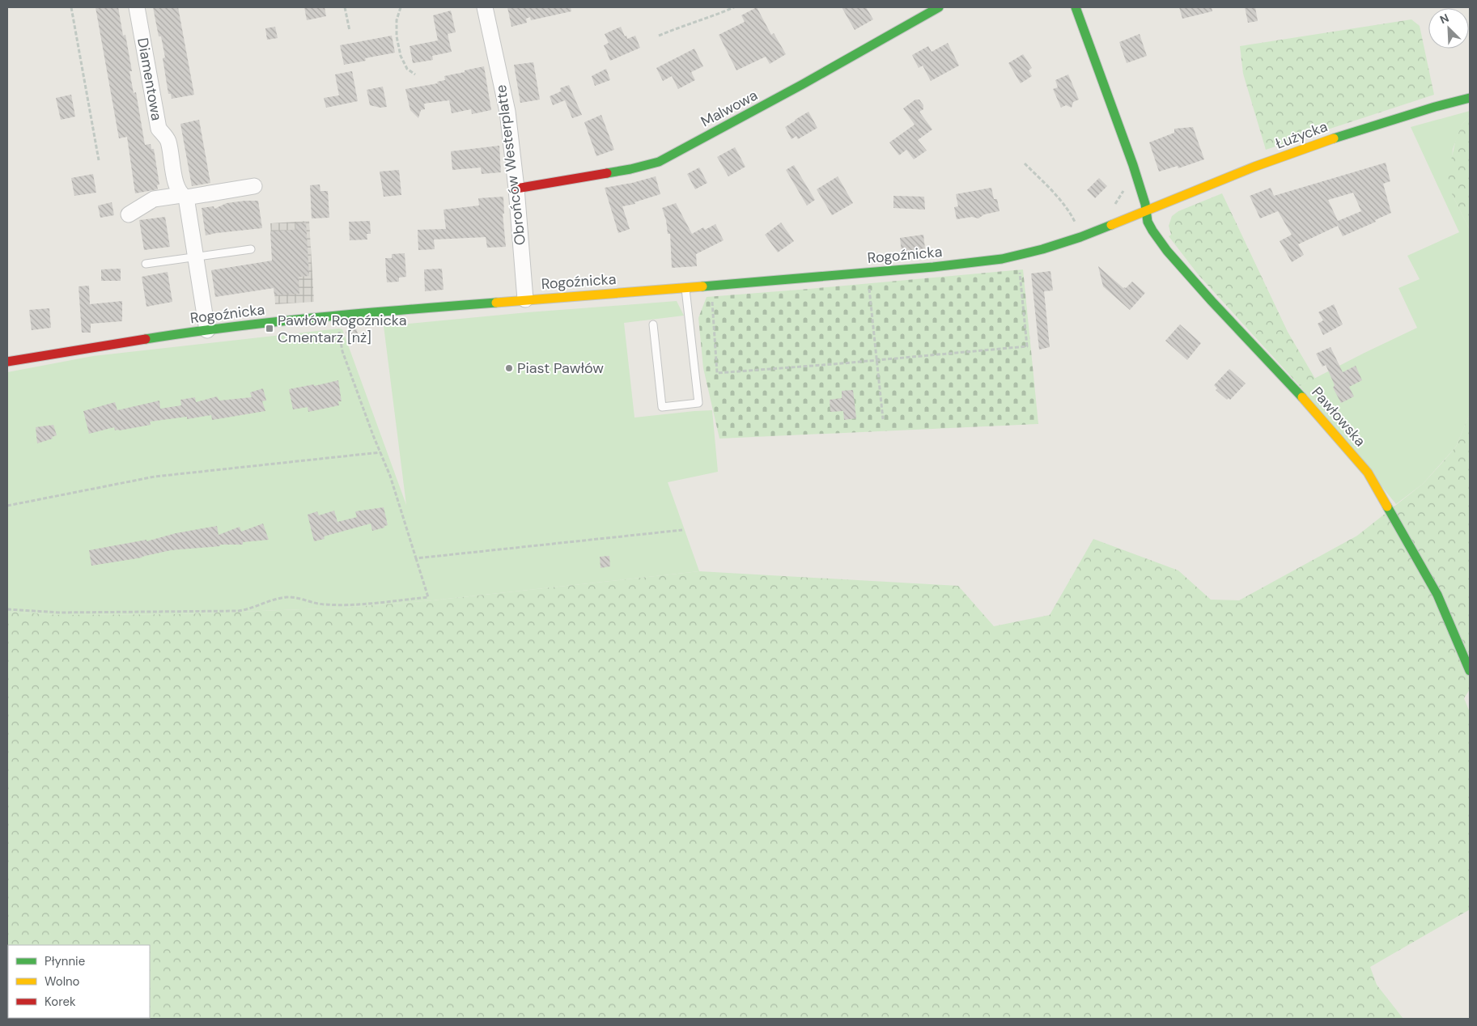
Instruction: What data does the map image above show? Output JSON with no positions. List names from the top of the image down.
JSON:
{
  "streets": {
    "street": [
      "Diamentowa",
      "Malwowa",
      "Łużycka",
      "Obrońców Westerplatte",
      "Rogoźnicka",
      "Pawłowska"
    ]
  },
  "crossings": [
    ["Diamentowa", "Rogoźnicka"],
    ["Malwowa", "Obrońców Westerplatte"],
    ["Łużycka", "Rogoźnicka"],
    ["Łużycka", "Pawłowska"],
    ["Obrońców Westerplatte", "Rogoźnicka"],
    ["Rogoźnicka", "Pawłowska"]
  ],
  "places": {
    "transit": ["Pawłów Rogoźnicka Cmentarz [nż]"],
    "other": ["Piast Pawłów"]
  },
  "legend": ["Płynnie", "Wolno", "Korek"],
  "north": "top left"
}
